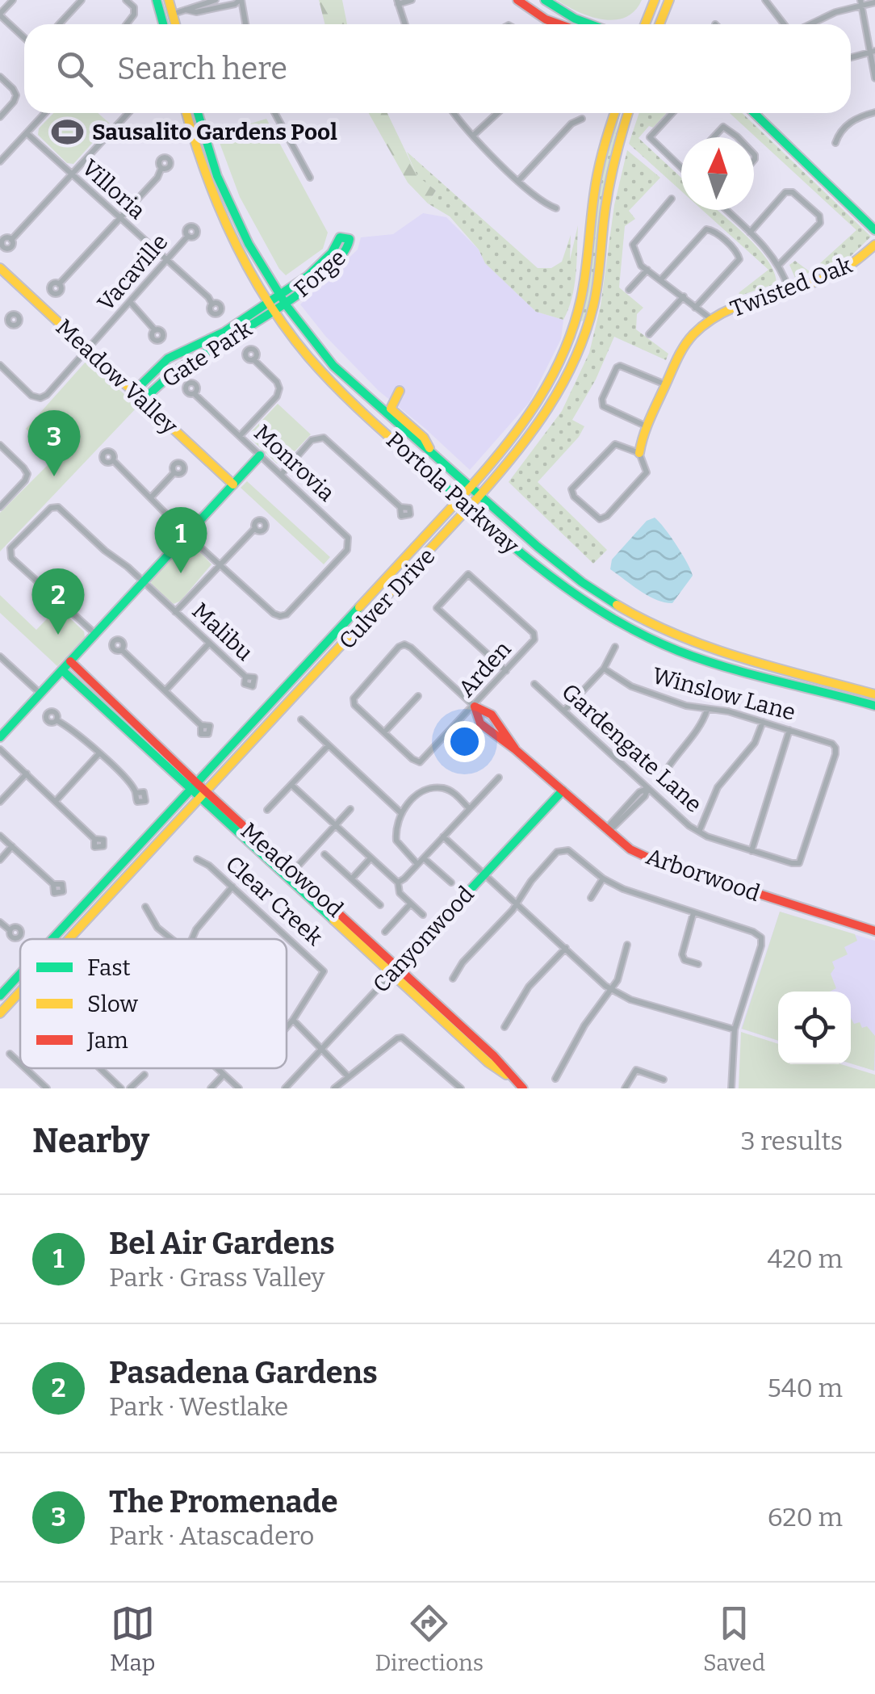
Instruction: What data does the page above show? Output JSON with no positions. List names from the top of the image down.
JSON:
{
  "streets": {
    "main road": [
      "Forge",
      "Twisted Oak",
      "Gate Park",
      "Meadow Valley",
      "Portola Parkway",
      "Culver Drive",
      "Meadowood",
      "Arborwood",
      "Canyonwood"
    ],
    "street": [
      "Villoria",
      "Vacaville",
      "Monrovia",
      "Malibu",
      "Arden",
      "Winslow Lane",
      "Gardengate Lane",
      "Clear Creek"
    ]
  },
  "crossings": [
    ["Villoria", "Vacaville"],
    ["Vacaville", "Meadow Valley"],
    ["Forge", "Gate Park"],
    ["Forge", "Portola Parkway"],
    ["Gate Park", "Meadow Valley"],
    ["Gate Park", "Portola Parkway"],
    ["Portola Parkway", "Culver Drive"],
    ["Culver Drive", "Meadowood"],
    ["Arden", "Arborwood"],
    ["Winslow Lane", "Gardengate Lane"],
    ["Meadowood", "Canyonwood"],
    ["Arborwood", "Canyonwood"]
  ],
  "places": {
    "sports": ["Sausalito Gardens Pool"]
  },
  "legend": ["Fast", "Slow", "Jam"],
  "north": "top",
  "page": {
    "search": "Search here",
    "pins": ["3", "1", "2"],
    "heading": ["Nearby", "3 results"],
    "list": [
      {
        "mark": "1",
        "name": "Bel Air Gardens",
        "note": "Park · Grass Valley",
        "value": "420 m"
      },
      {
        "mark": "2",
        "name": "Pasadena Gardens",
        "note": "Park · Westlake",
        "value": "540 m"
      },
      {
        "mark": "3",
        "name": "The Promenade",
        "note": "Park · Atascadero",
        "value": "620 m"
      }
    ],
    "nav": ["Map", "Directions", "Saved"]
  }
}
